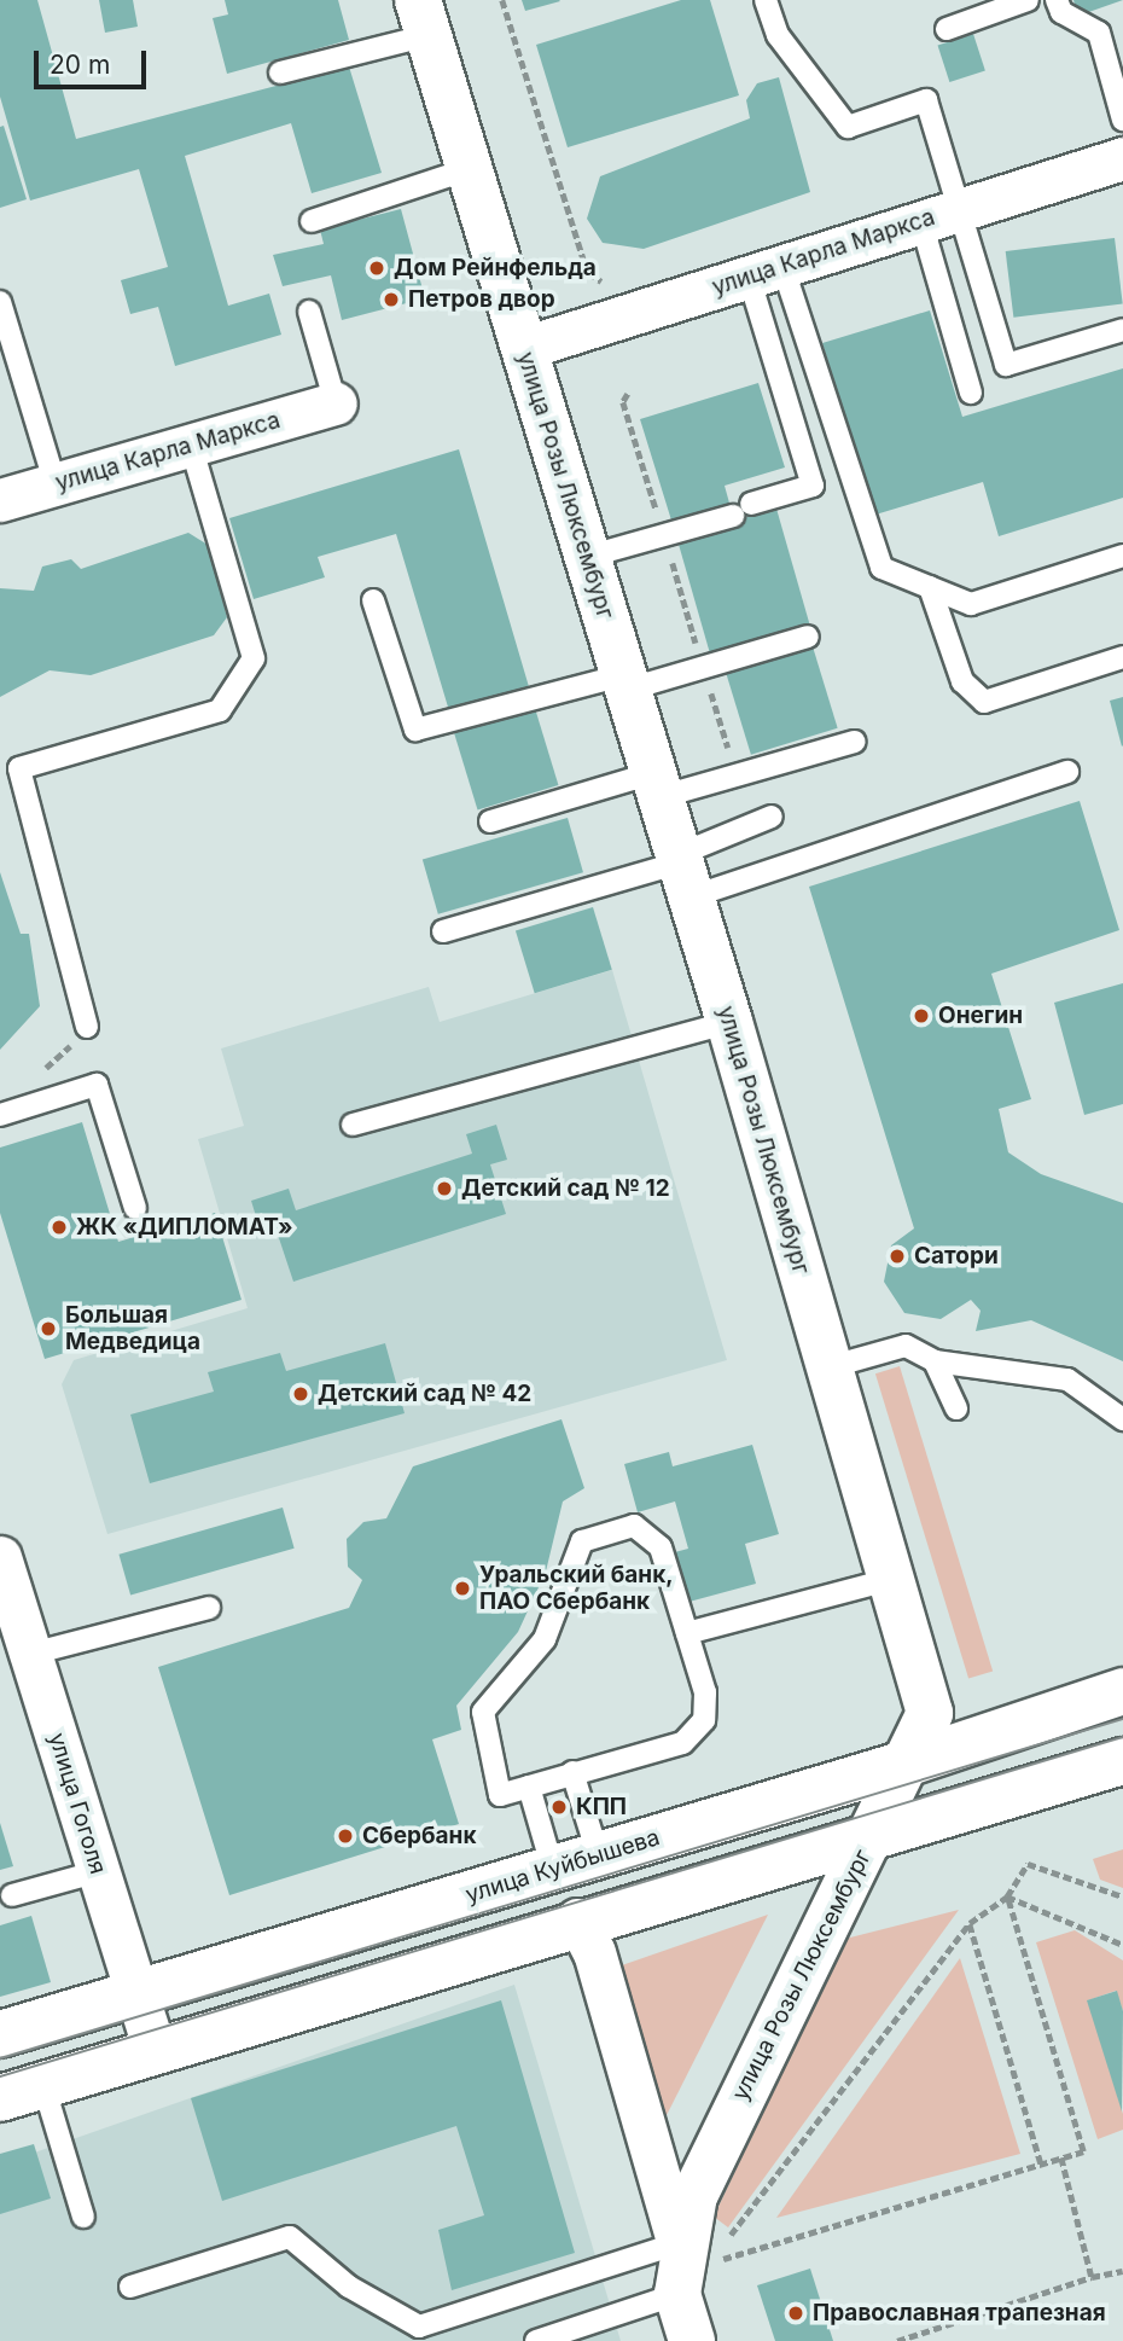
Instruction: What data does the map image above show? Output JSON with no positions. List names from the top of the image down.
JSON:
{
  "streets": {
    "main road": ["улица Розы Люксембург", "улица Куйбышева"],
    "street": ["улица Карла Маркса", "улица Гоголя"]
  },
  "crossings": [
    ["улица Карла Маркса", "улица Розы Люксембург"],
    ["улица Розы Люксембург", "улица Куйбышева"],
    ["улица Гоголя", "улица Куйбышева"]
  ],
  "places": [
    "Дом Рейнфельда",
    "Петров двор",
    "Онегин",
    "Детский сад № 12",
    "ЖК «ДИПЛОМАТ»",
    "Сатори",
    "Большая Медведица",
    "Детский сад № 42",
    "Уральский банк, ПАО Сбербанк",
    "КПП",
    "Сбербанк",
    "Православная трапезная"
  ],
  "scale_bar": "20 m"
}
